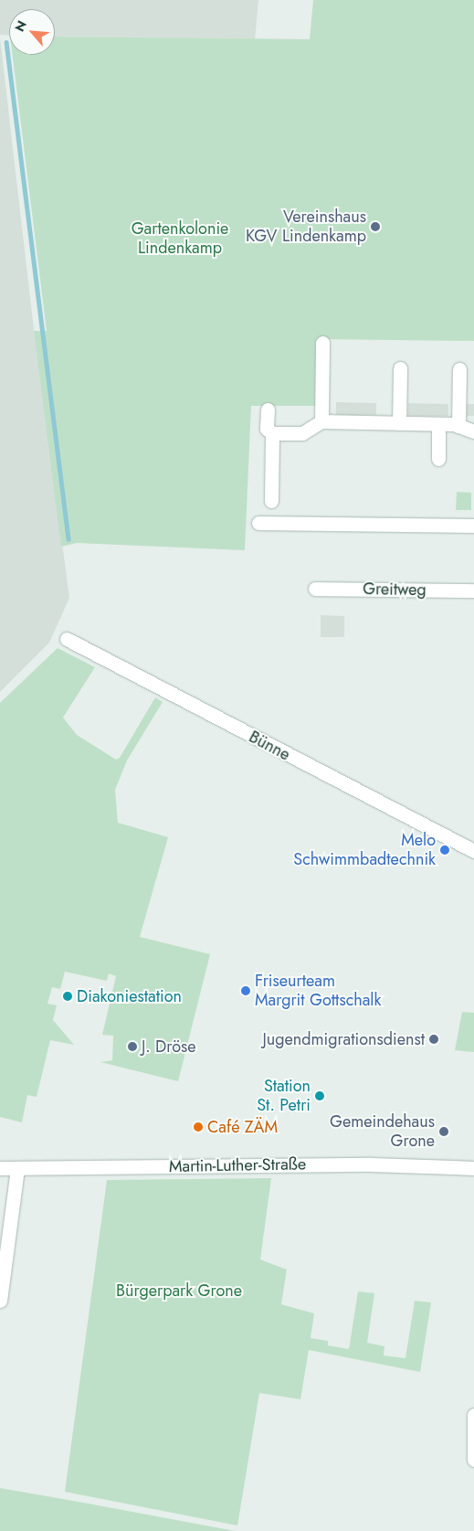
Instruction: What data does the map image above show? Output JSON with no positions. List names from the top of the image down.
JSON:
{
  "streets": {
    "street": ["Greitweg", "Bünne", "Martin-Luther-Straße"]
  },
  "parks": ["Gartenkolonie Lindenkamp", "Bürgerpark Grone"],
  "places": [
    "Vereinshaus KGV Lindenkamp",
    "Melo Schwimmbadtechnik",
    "Friseurteam Margrit Gottschalk",
    "Diakoniestation",
    "Jugendmigrationsdienst",
    "J. Dröse",
    "Station St. Petri",
    "Café ZÄM",
    "Gemeindehaus Grone"
  ],
  "north": "top left"
}
